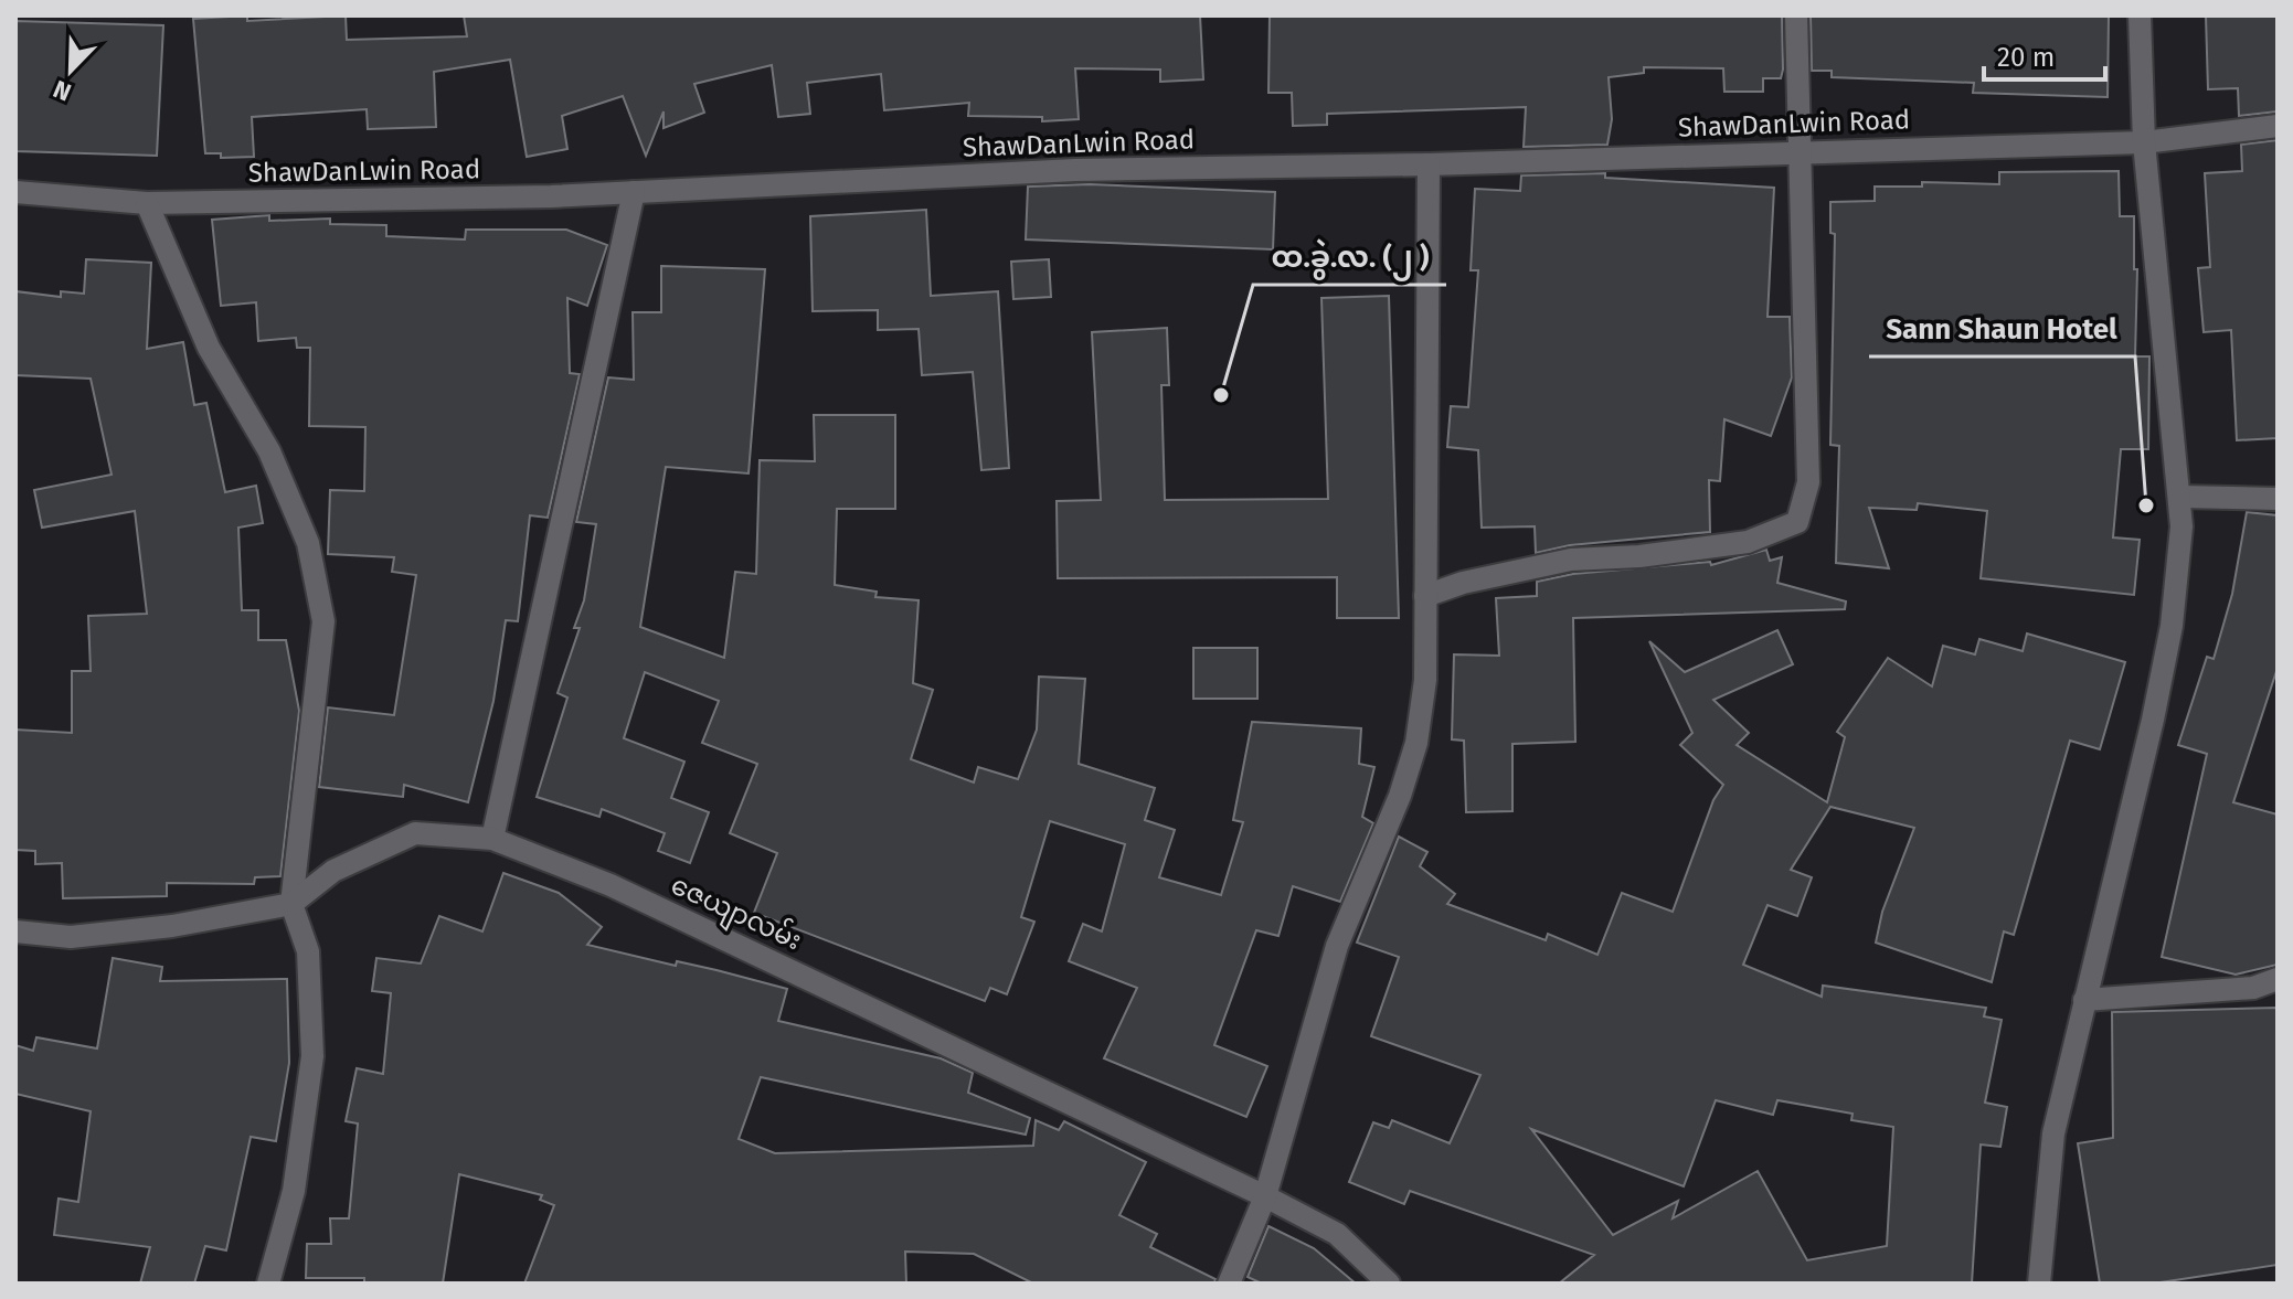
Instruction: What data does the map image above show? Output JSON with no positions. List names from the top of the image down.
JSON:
{
  "streets": {
    "street": ["ShawDanLwin Road", "ဇေယျာလမ်း"]
  },
  "places": ["ထ.ခွဲ.လ. (၂ )", "Sann Shaun Hotel"],
  "scale_bar": "20 m",
  "north": "bottom left"
}
